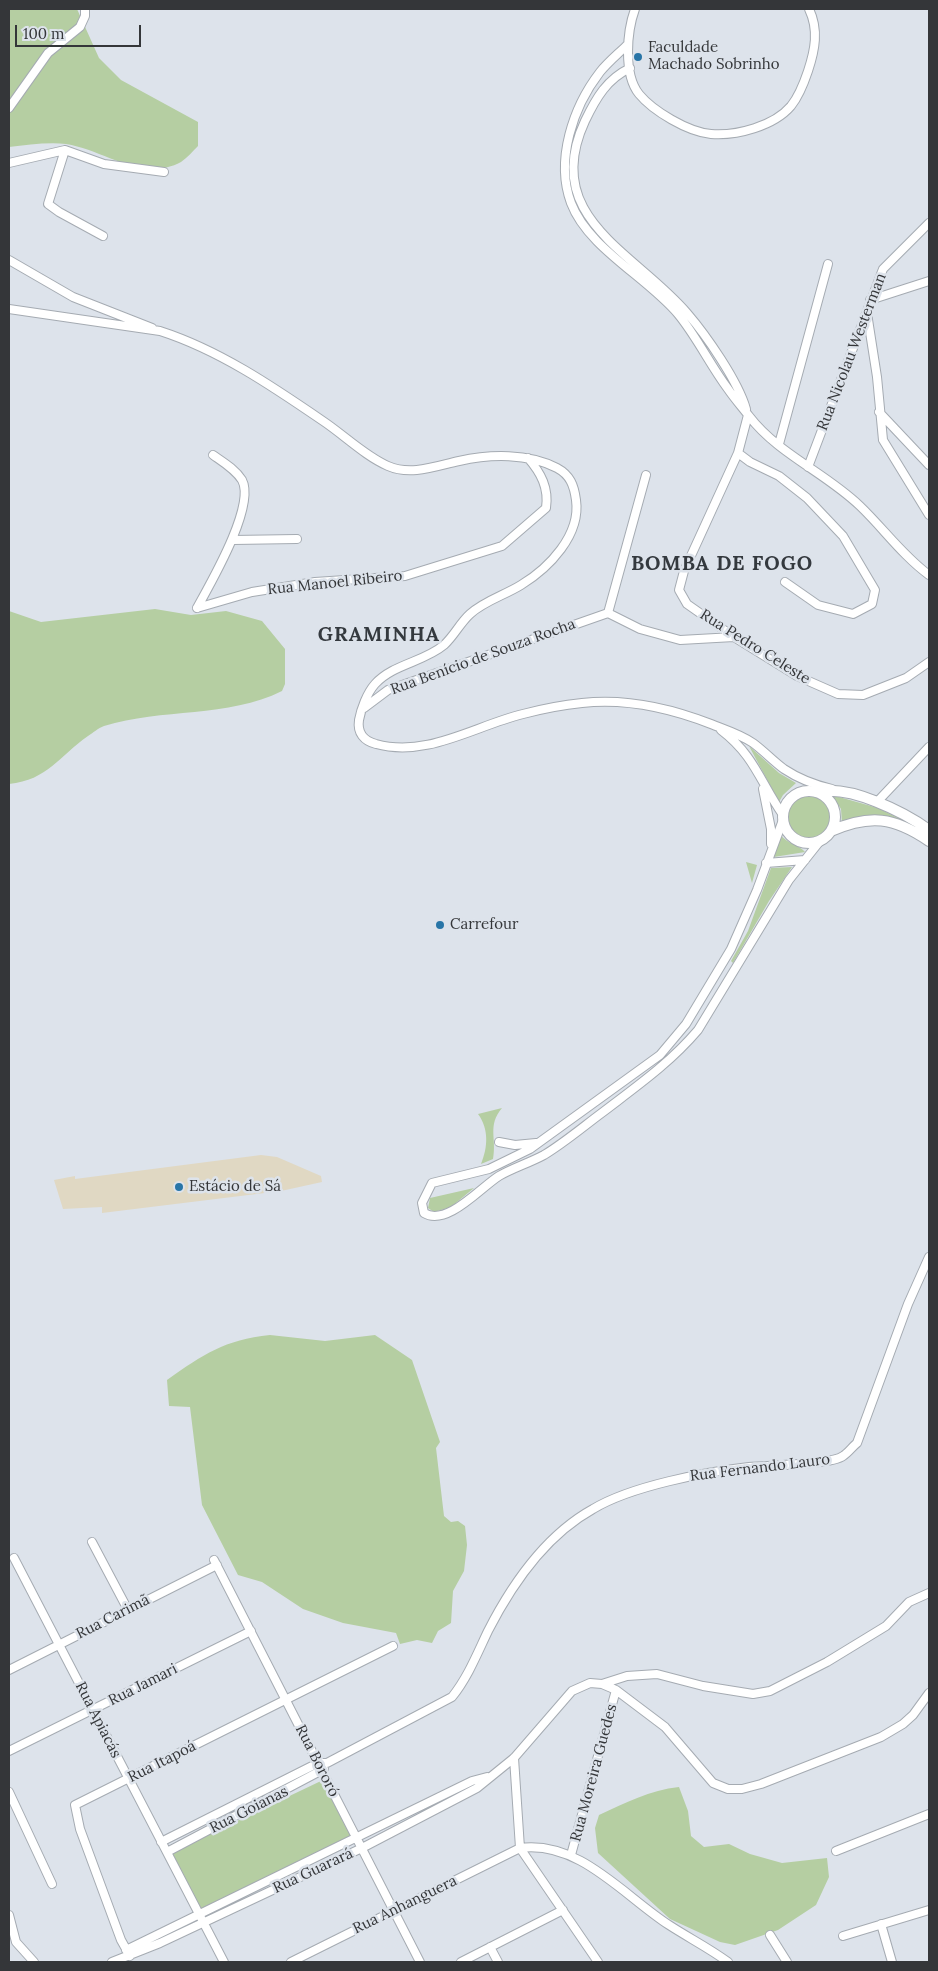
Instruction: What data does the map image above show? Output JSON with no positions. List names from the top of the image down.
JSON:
{
  "streets": {
    "street": [
      "Rua Nicolau Westerman",
      "Rua Manoel Ribeiro",
      "Rua Pedro Celeste",
      "Rua Benício de Souza Rocha",
      "Rua Fernando Lauro",
      "Rua Carimã",
      "Rua Jamari",
      "Rua Apiacás",
      "Rua Bororó",
      "Rua Itapoá",
      "Rua Moreira Guedes",
      "Rua Goianas",
      "Rua Guarará",
      "Rua Anhanguera"
    ]
  },
  "crossings": [
    ["Rua Fernando Lauro", "Rua Goianas"],
    ["Rua Carimã", "Rua Apiacás"],
    ["Rua Carimã", "Rua Bororó"],
    ["Rua Jamari", "Rua Apiacás"],
    ["Rua Jamari", "Rua Bororó"],
    ["Rua Apiacás", "Rua Itapoá"],
    ["Rua Apiacás", "Rua Goianas"],
    ["Rua Apiacás", "Rua Guarará"],
    ["Rua Bororó", "Rua Itapoá"],
    ["Rua Bororó", "Rua Goianas"],
    ["Rua Bororó", "Rua Guarará"],
    ["Rua Bororó", "Rua Anhanguera"],
    ["Rua Itapoá", "Rua Guarará"]
  ],
  "districts": ["BOMBA DE FOGO", "GRAMINHA"],
  "places": ["Faculdade Machado Sobrinho", "Carrefour", "Estácio de Sá"],
  "scale_bar": "100 m"
}
